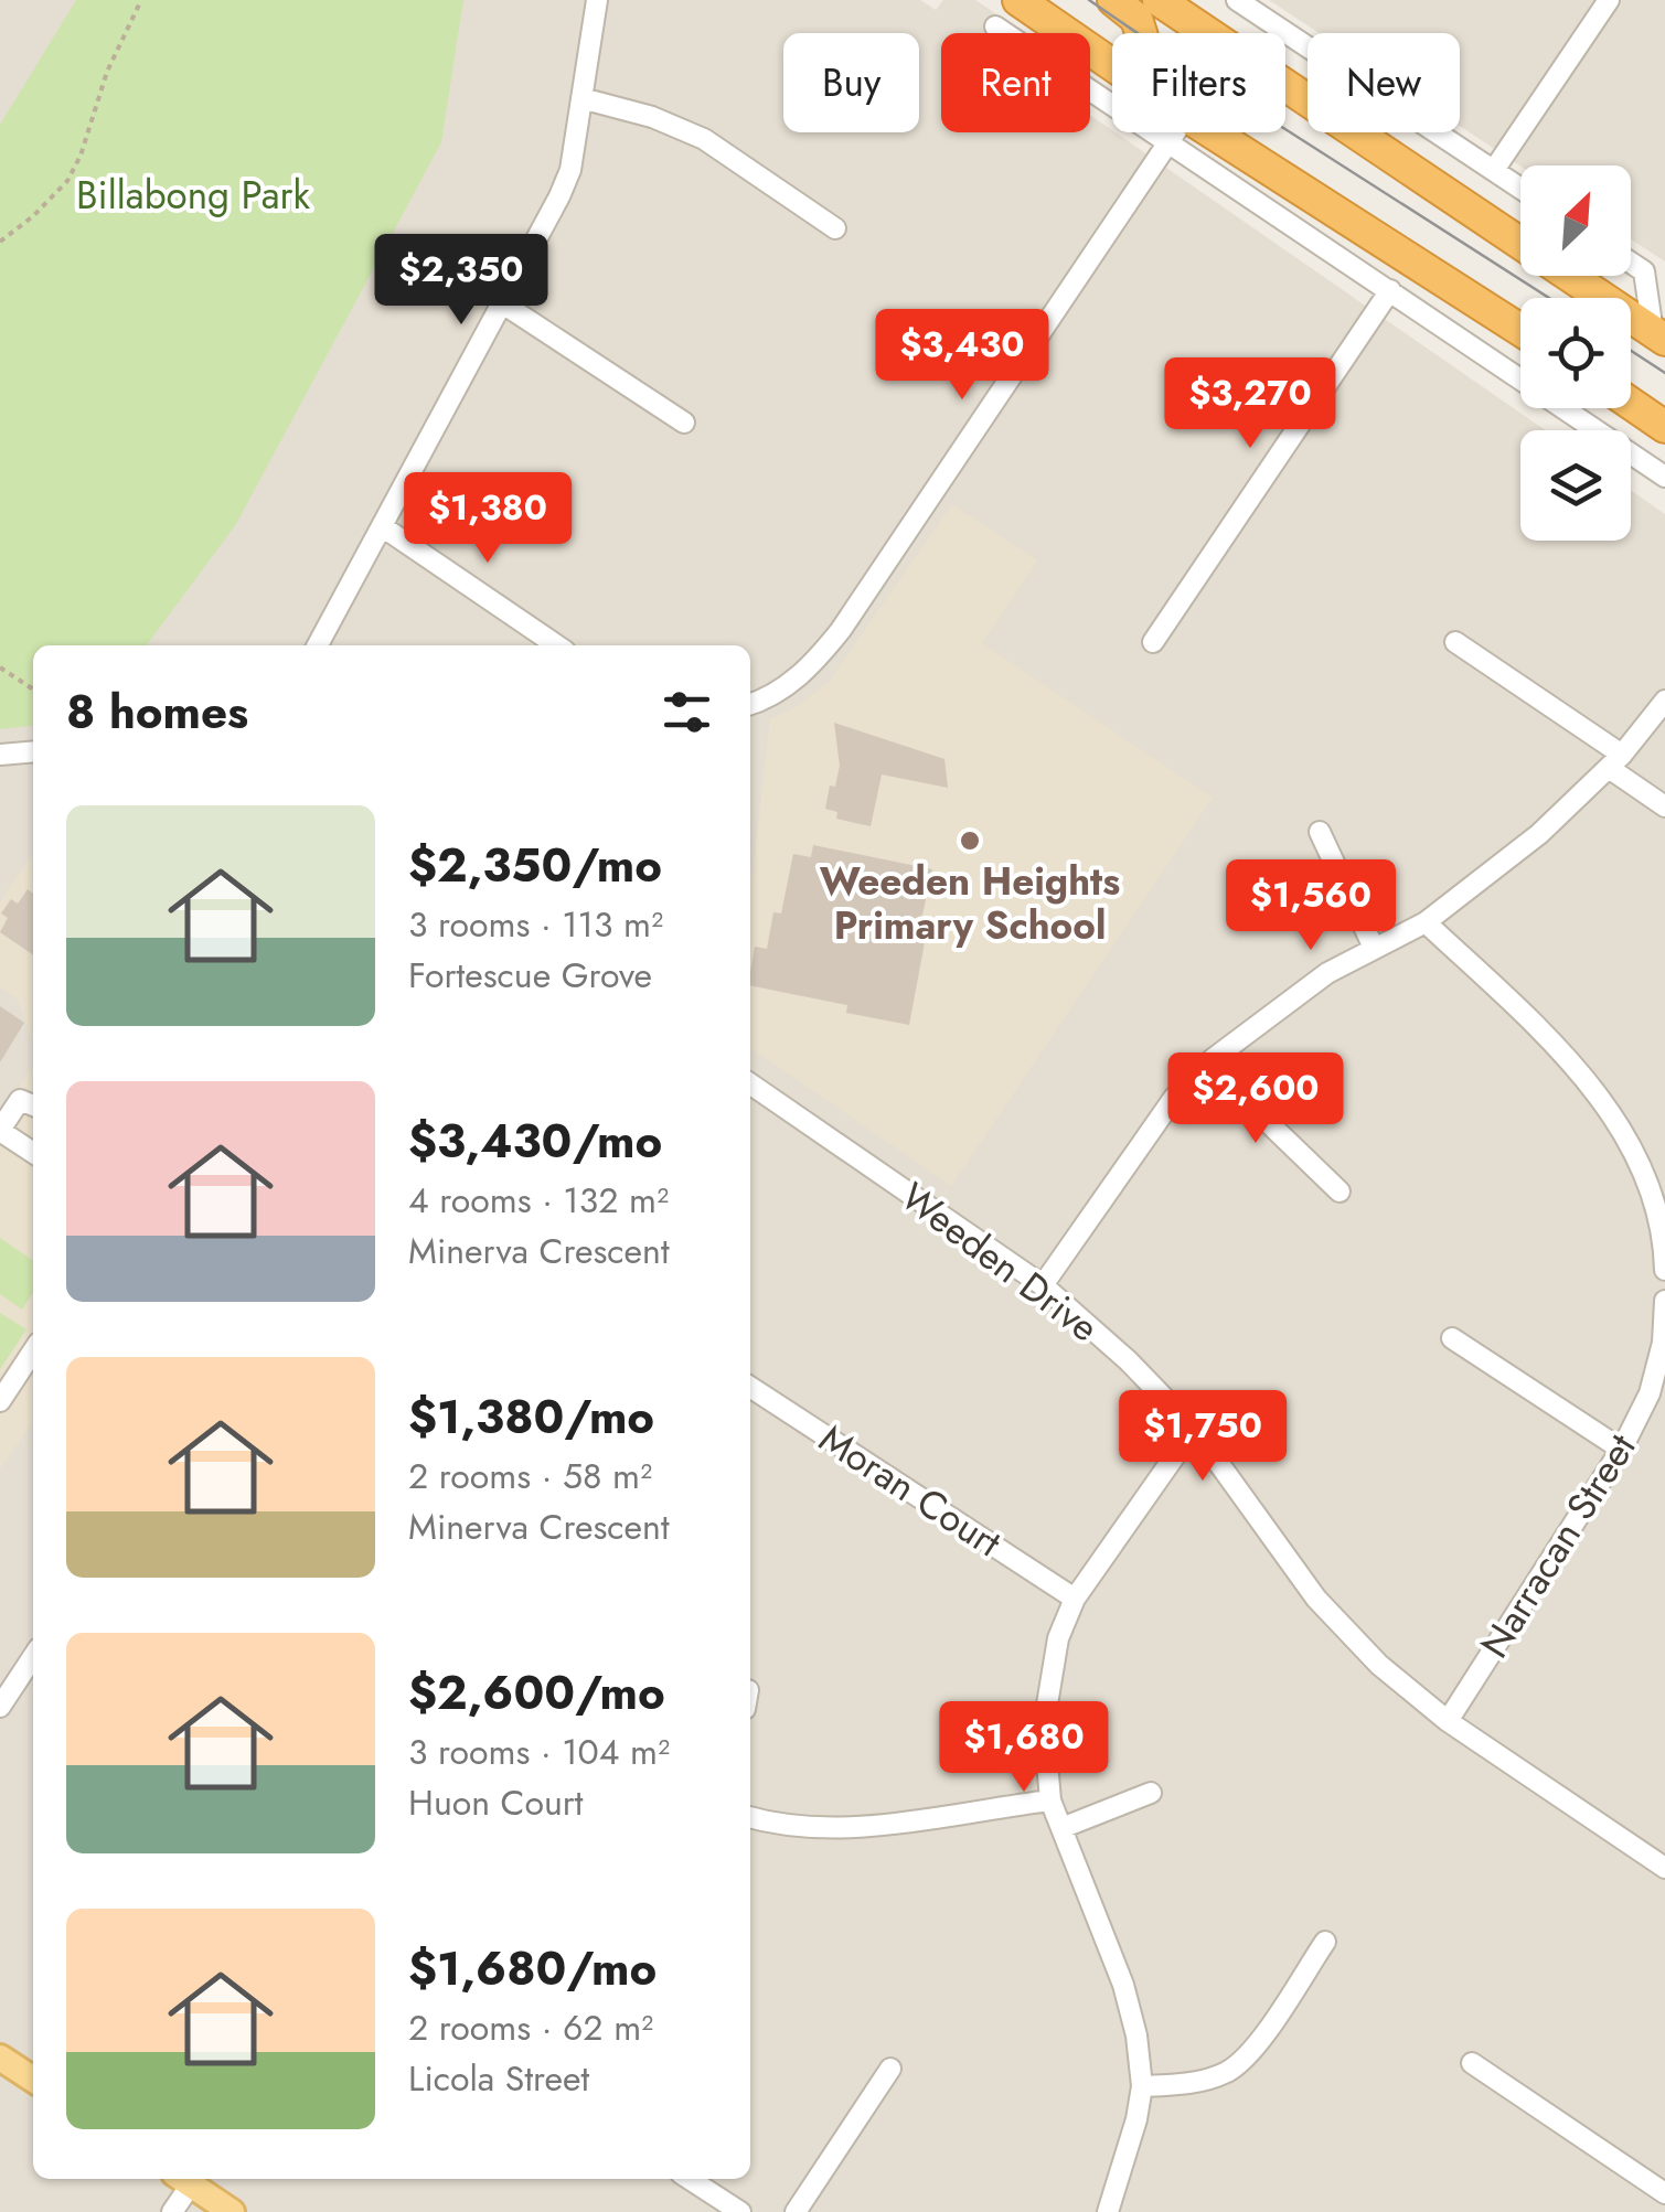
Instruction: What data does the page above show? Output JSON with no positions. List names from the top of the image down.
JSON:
{
  "streets": {
    "street": ["Weeden Drive", "Moran Court", "Narracan Street"]
  },
  "crossings": [
    ["Weeden Drive", "Narracan Street"]
  ],
  "parks": ["Billabong Park"],
  "places": ["Weeden Heights Primary School"],
  "north": "top right",
  "page": {
    "chip": [
      "Buy",
      "Rent",
      "Filters",
      "New"
    ],
    "price": [
      "$2,350",
      "$3,430",
      "$3,270",
      "$1,380",
      "$1,560",
      "$2,600",
      "$1,750",
      "$1,680"
    ],
    "heading": "8 homes",
    "list": [
      {
        "name": "$2,350/mo",
        "note": "3 rooms · 113 m² · Fortescue Grove"
      },
      {
        "name": "$3,430/mo",
        "note": "4 rooms · 132 m² · Minerva Crescent"
      },
      {
        "name": "$1,380/mo",
        "note": "2 rooms · 58 m² · Minerva Crescent"
      },
      {
        "name": "$2,600/mo",
        "note": "3 rooms · 104 m² · Huon Court"
      },
      {
        "name": "$1,680/mo",
        "note": "2 rooms · 62 m² · Licola Street"
      }
    ]
  }
}
